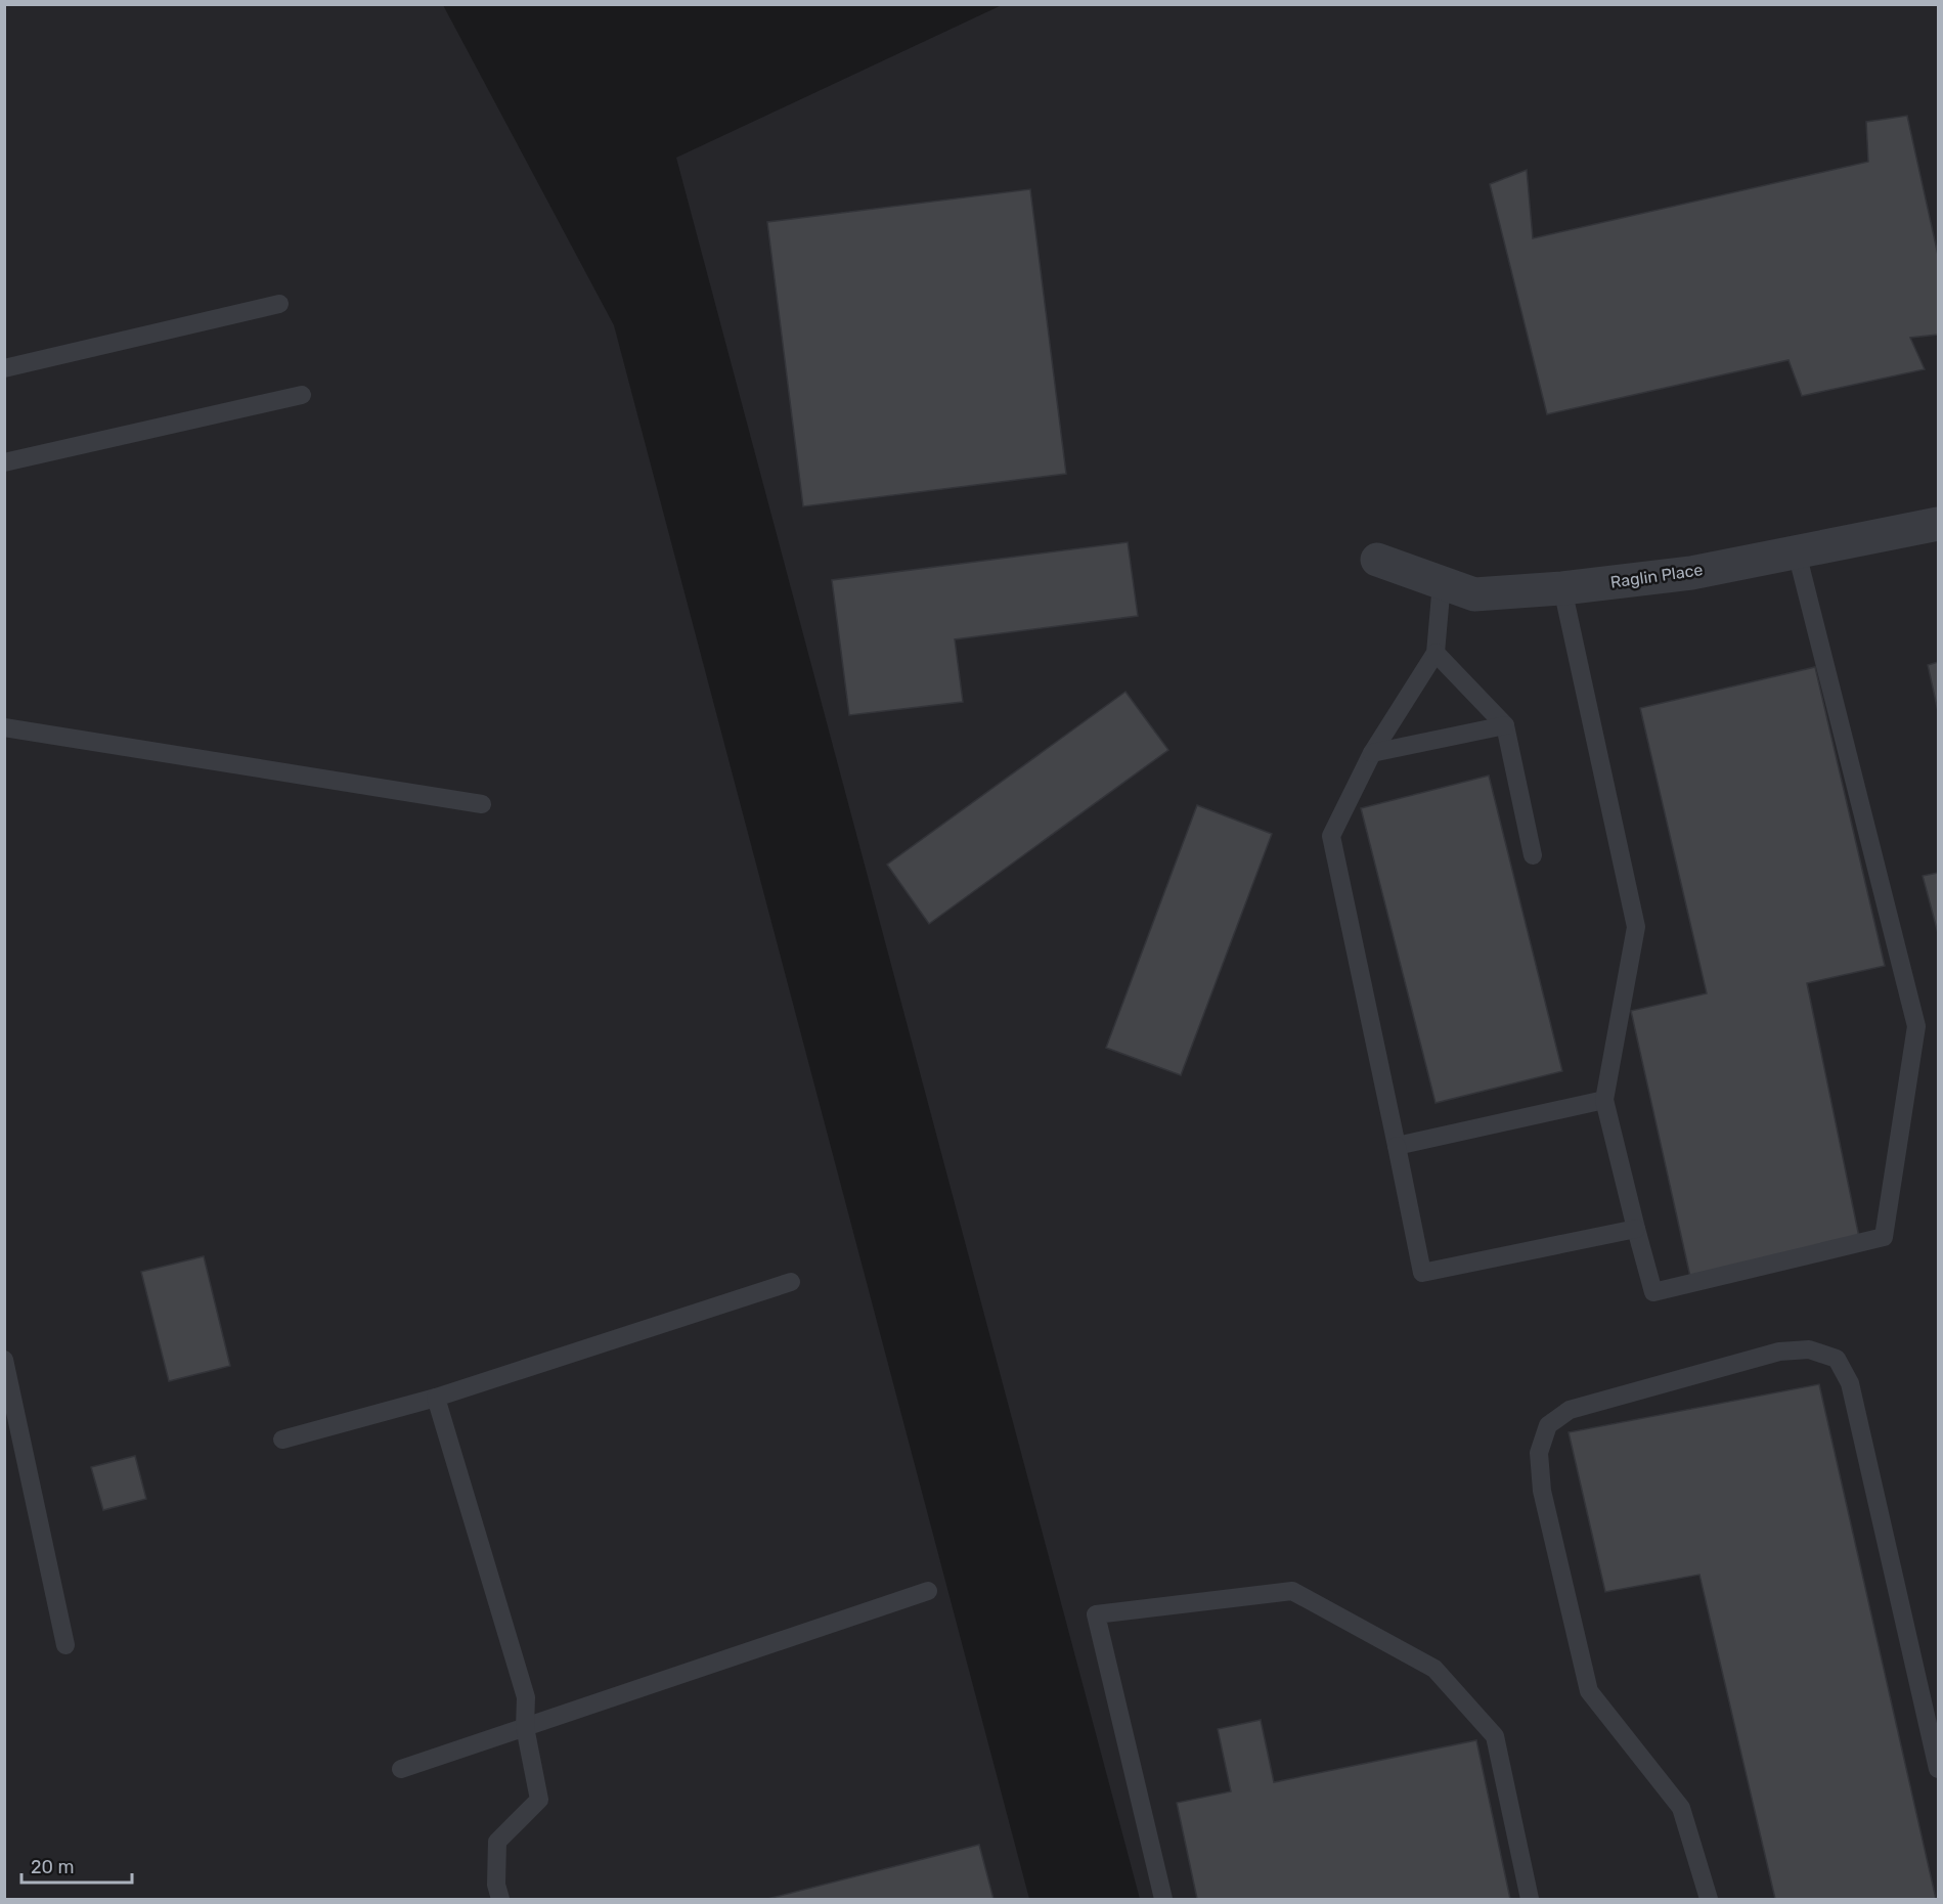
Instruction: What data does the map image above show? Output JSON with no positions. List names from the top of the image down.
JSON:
{
  "streets": {
    "street": ["Raglin Place"]
  },
  "scale_bar": "20 m"
}
